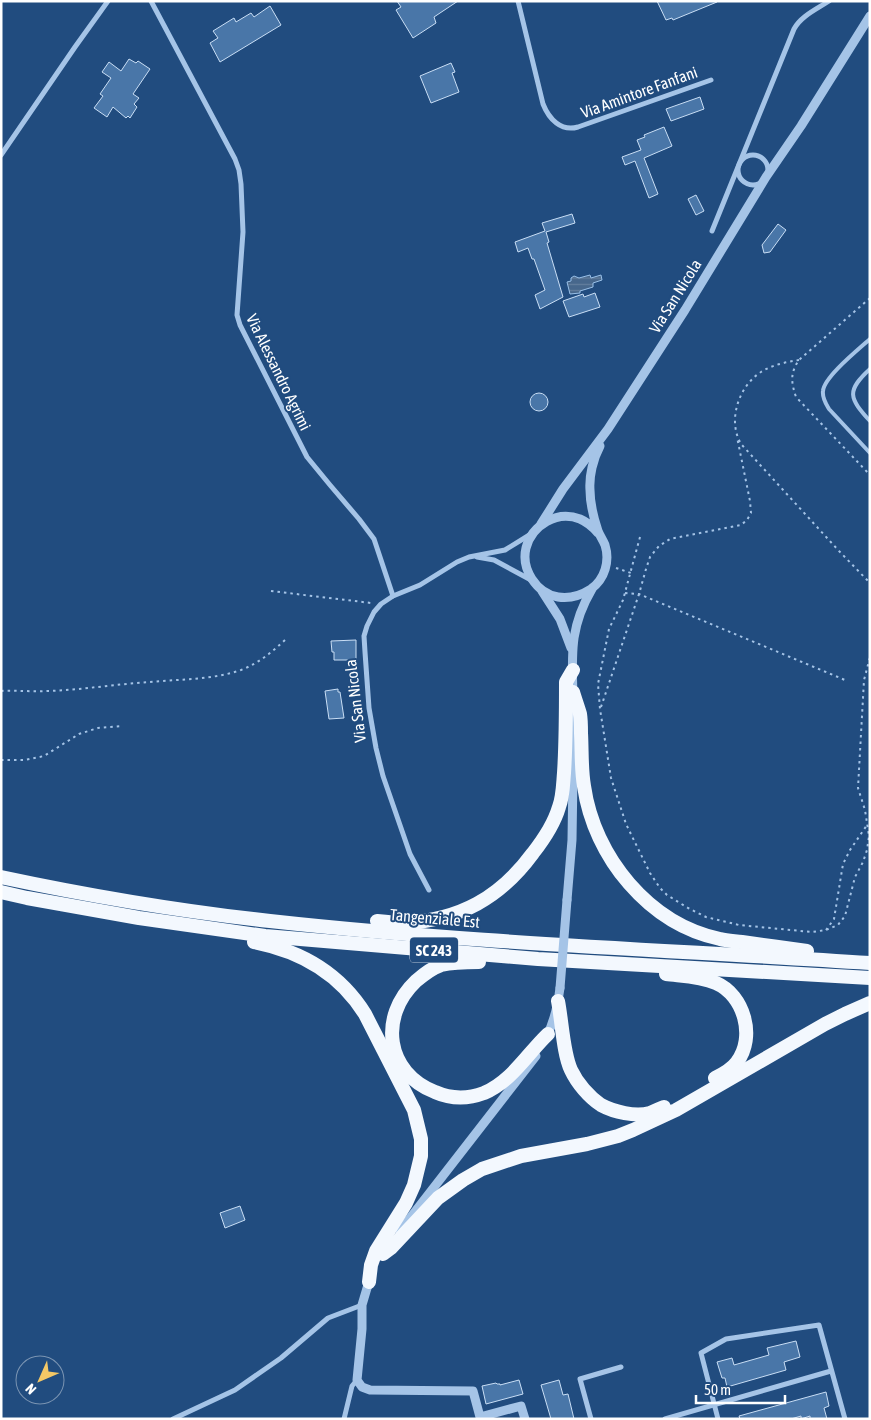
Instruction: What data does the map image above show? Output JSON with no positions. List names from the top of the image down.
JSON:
{
  "streets": {
    "highway": ["Tangenziale Est", "SC 243"],
    "street": ["Via Amintore Fanfani", "Via San Nicola", "Via Alessandro Agrimi"]
  },
  "crossings": [
    ["Via San Nicola", "Via Alessandro Agrimi"]
  ],
  "scale_bar": "50 m",
  "north": "bottom left"
}
